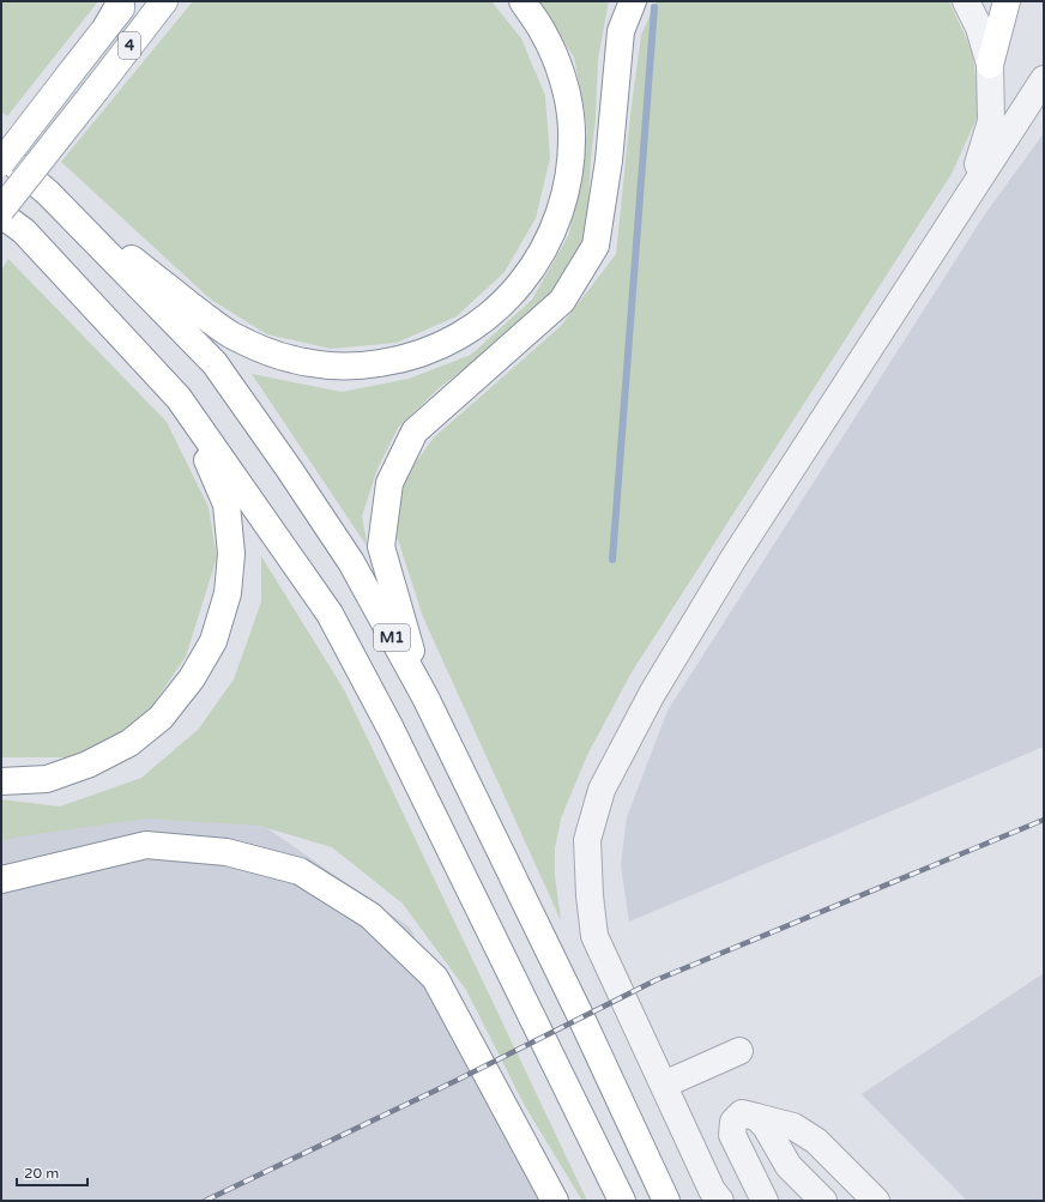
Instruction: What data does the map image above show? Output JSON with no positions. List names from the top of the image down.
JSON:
{
  "streets": {
    "main road": ["4", "M1"]
  },
  "scale_bar": "20 m"
}
